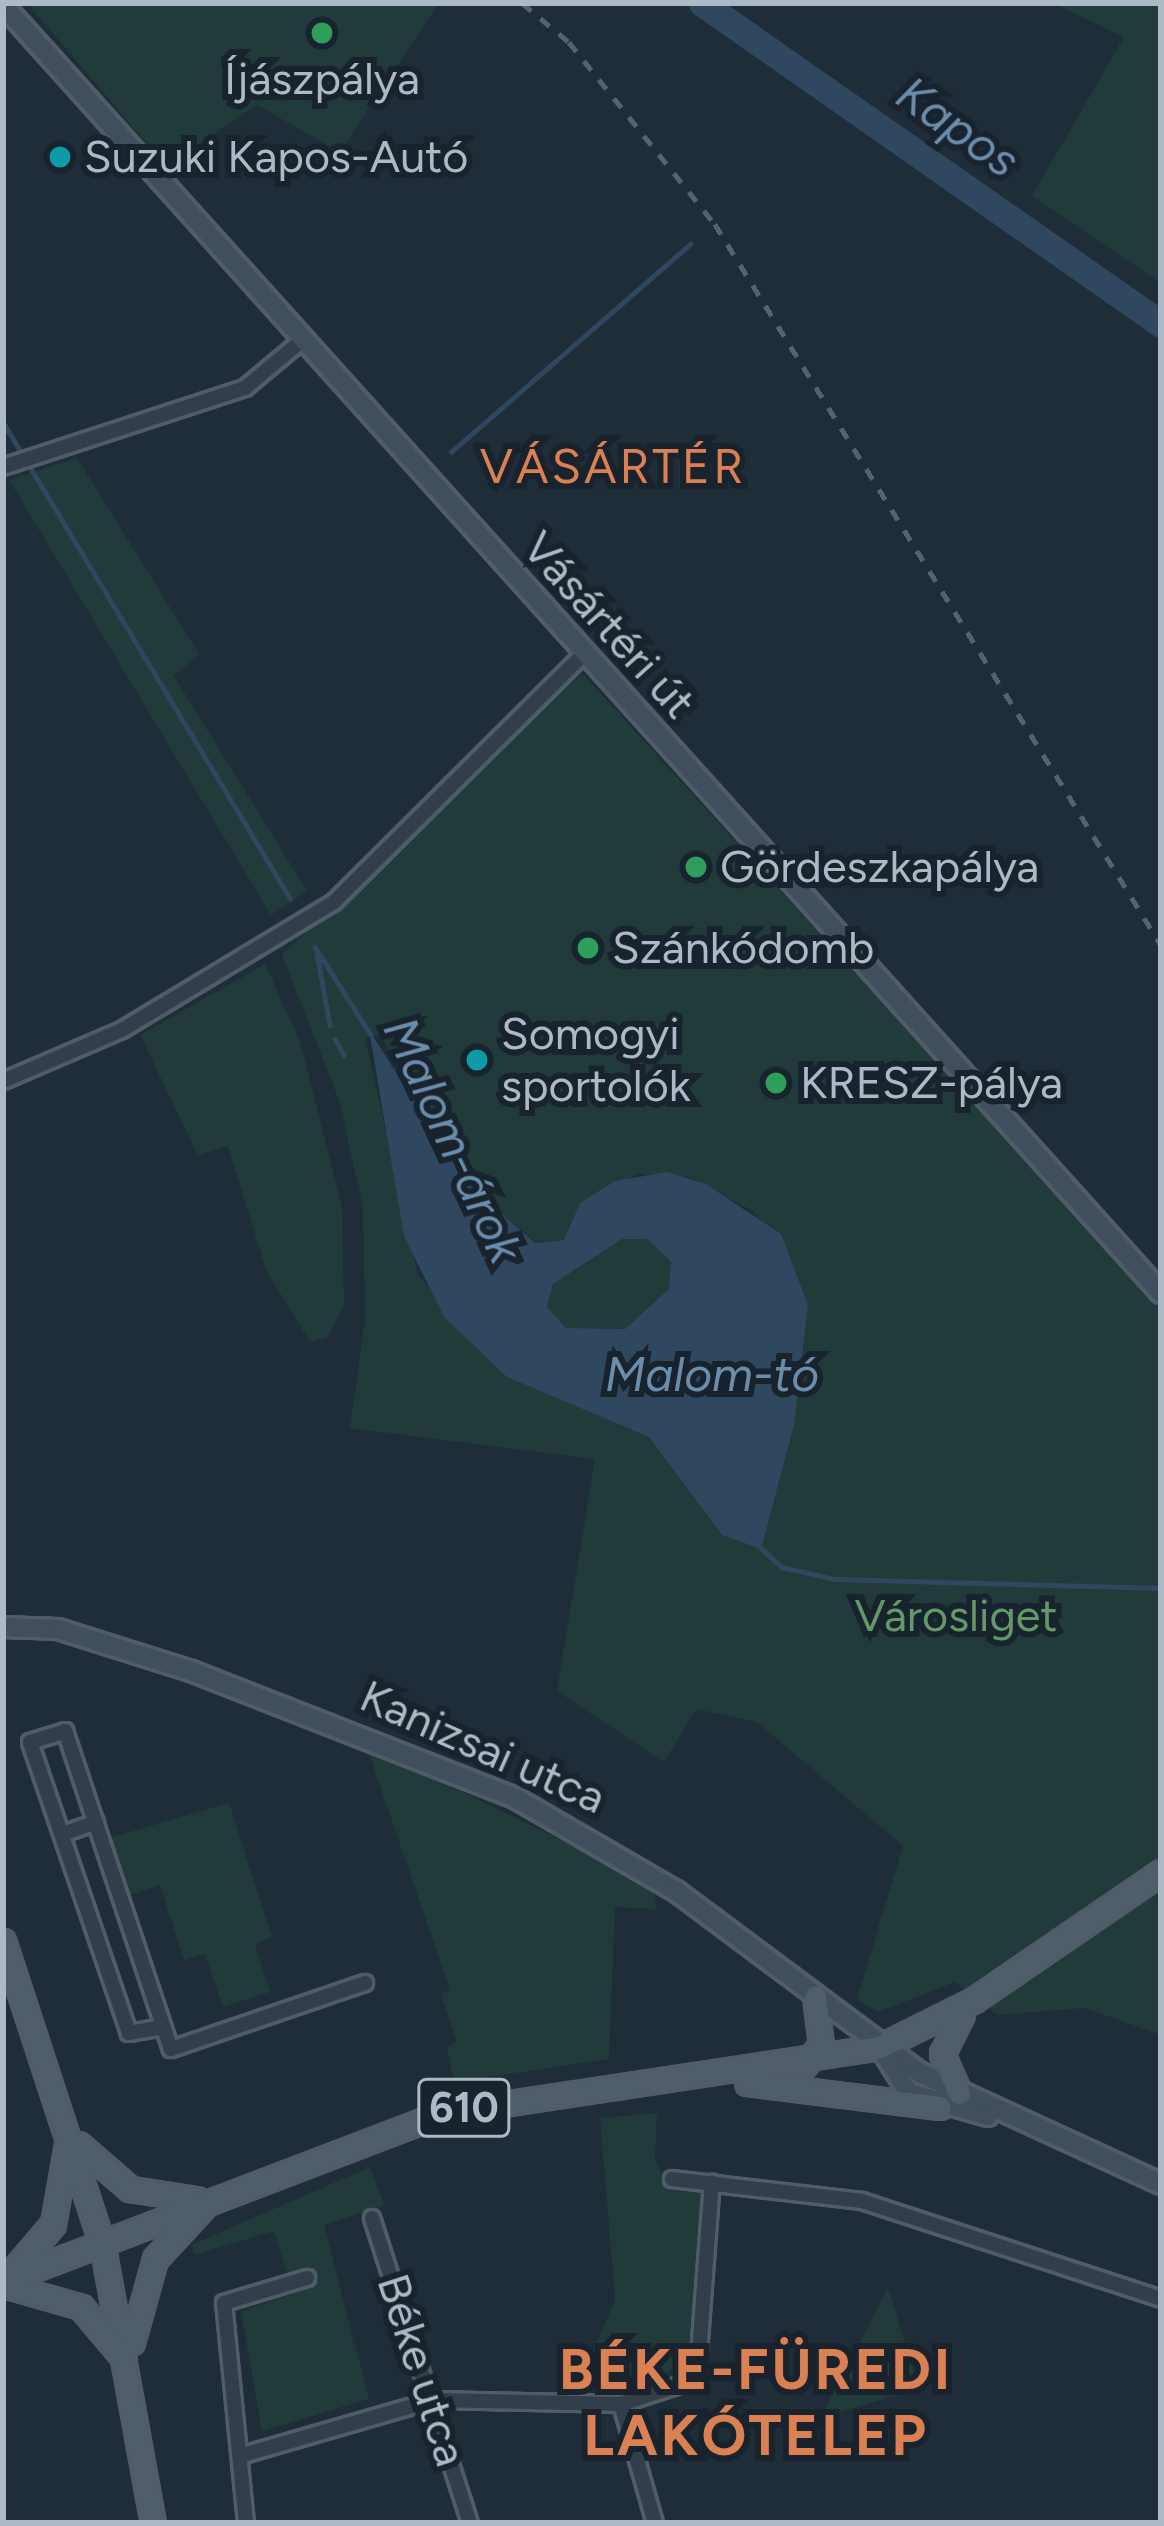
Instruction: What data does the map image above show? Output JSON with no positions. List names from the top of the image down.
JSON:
{
  "streets": {
    "main road": ["610"],
    "street": ["Vásártéri út", "Kanizsai utca", "Béke utca"]
  },
  "crossings": [
    ["Kanizsai utca", "610"]
  ],
  "districts": ["VÁSÁRTÉR", "BÉKE-FÜREDI LAKÓTELEP"],
  "water": ["Kapos", "Malom-árok", "Malom-tó"],
  "parks": ["Városliget"],
  "places": [
    "Íjászpálya",
    "Suzuki Kapos-Autó",
    "Gördeszkapálya",
    "Szánkódomb",
    "Somogyi sportolók",
    "KRESZ-pálya"
  ]
}
